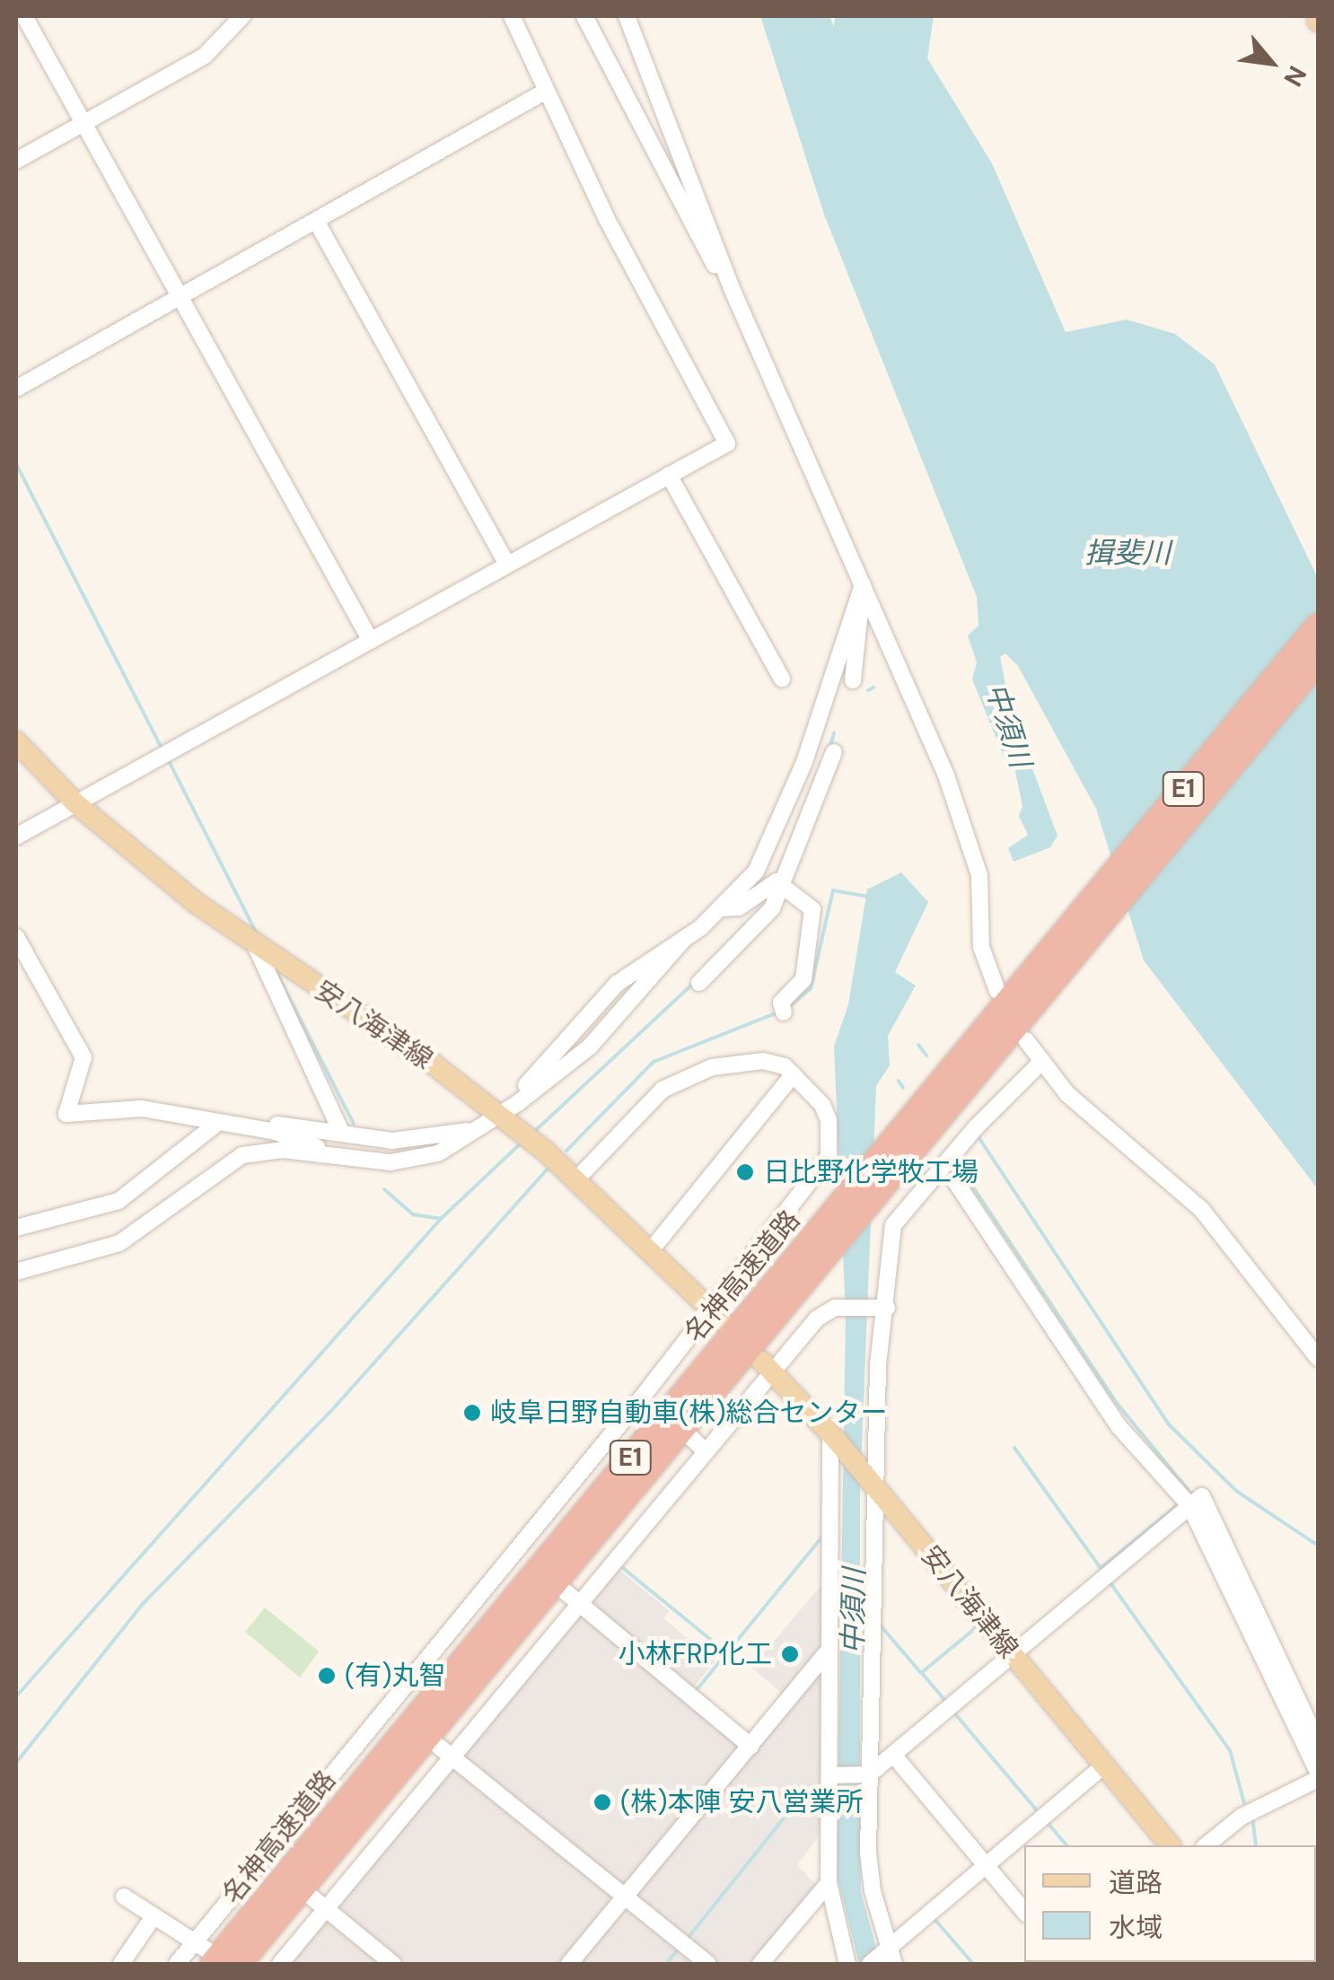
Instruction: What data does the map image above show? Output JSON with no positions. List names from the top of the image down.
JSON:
{
  "streets": {
    "highway": ["E1", "名神高速道路"],
    "main road": ["安八海津線"]
  },
  "water": ["揖斐川", "中須川"],
  "places": [
    "日比野化学牧工場",
    "岐阜日野自動車(株)総合センター",
    "小林FRP化工",
    "(有)丸智",
    "(株)本陣 安八営業所"
  ],
  "legend": ["道路", "水域"],
  "north": "bottom right"
}
